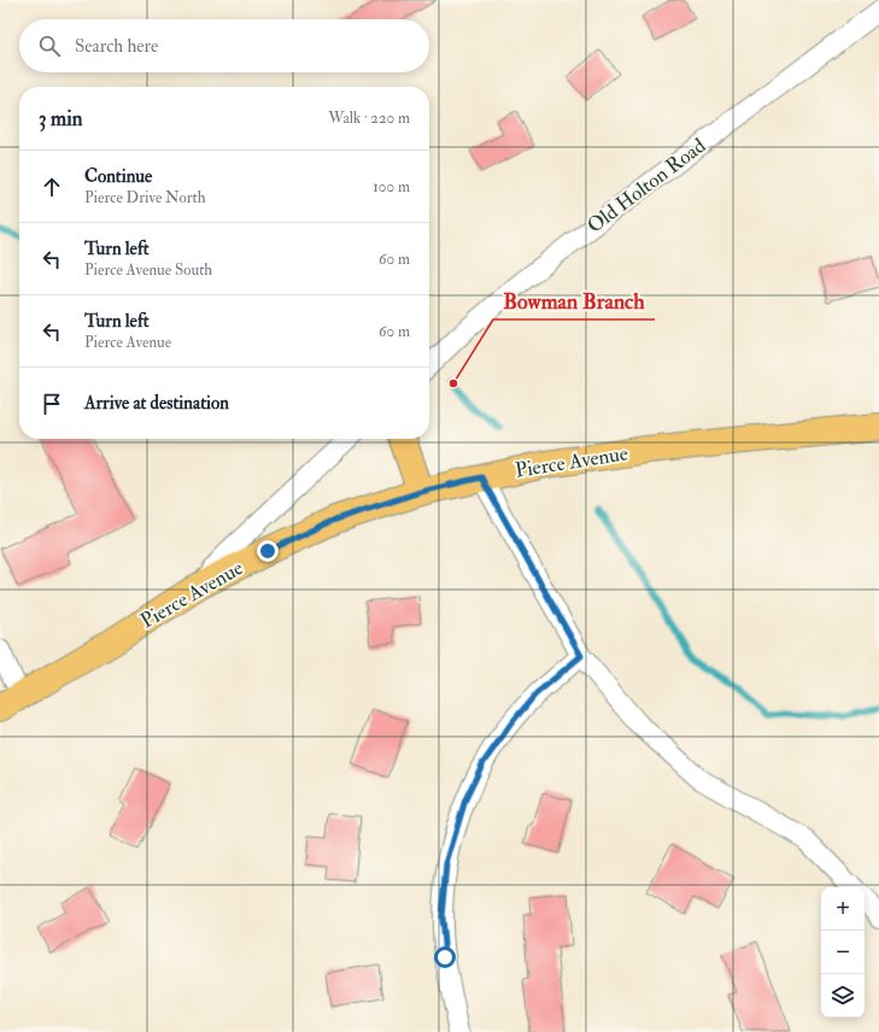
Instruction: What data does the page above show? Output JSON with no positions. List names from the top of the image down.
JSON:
{
  "streets": {
    "main road": ["Pierce Avenue"],
    "street": ["Old Holton Road"]
  },
  "places": ["Bowman Branch"],
  "page": {
    "search": "Search here",
    "heading": ["3 min", "Walk · 220 m"],
    "list": [
      ["Continue", "Pierce Drive North", "100 m"],
      ["Turn left", "Pierce Avenue South", "60 m"],
      ["Turn left", "Pierce Avenue", "60 m"],
      "Arrive at destination"
    ],
    "map_buttons": ["+", "−"]
  }
}
